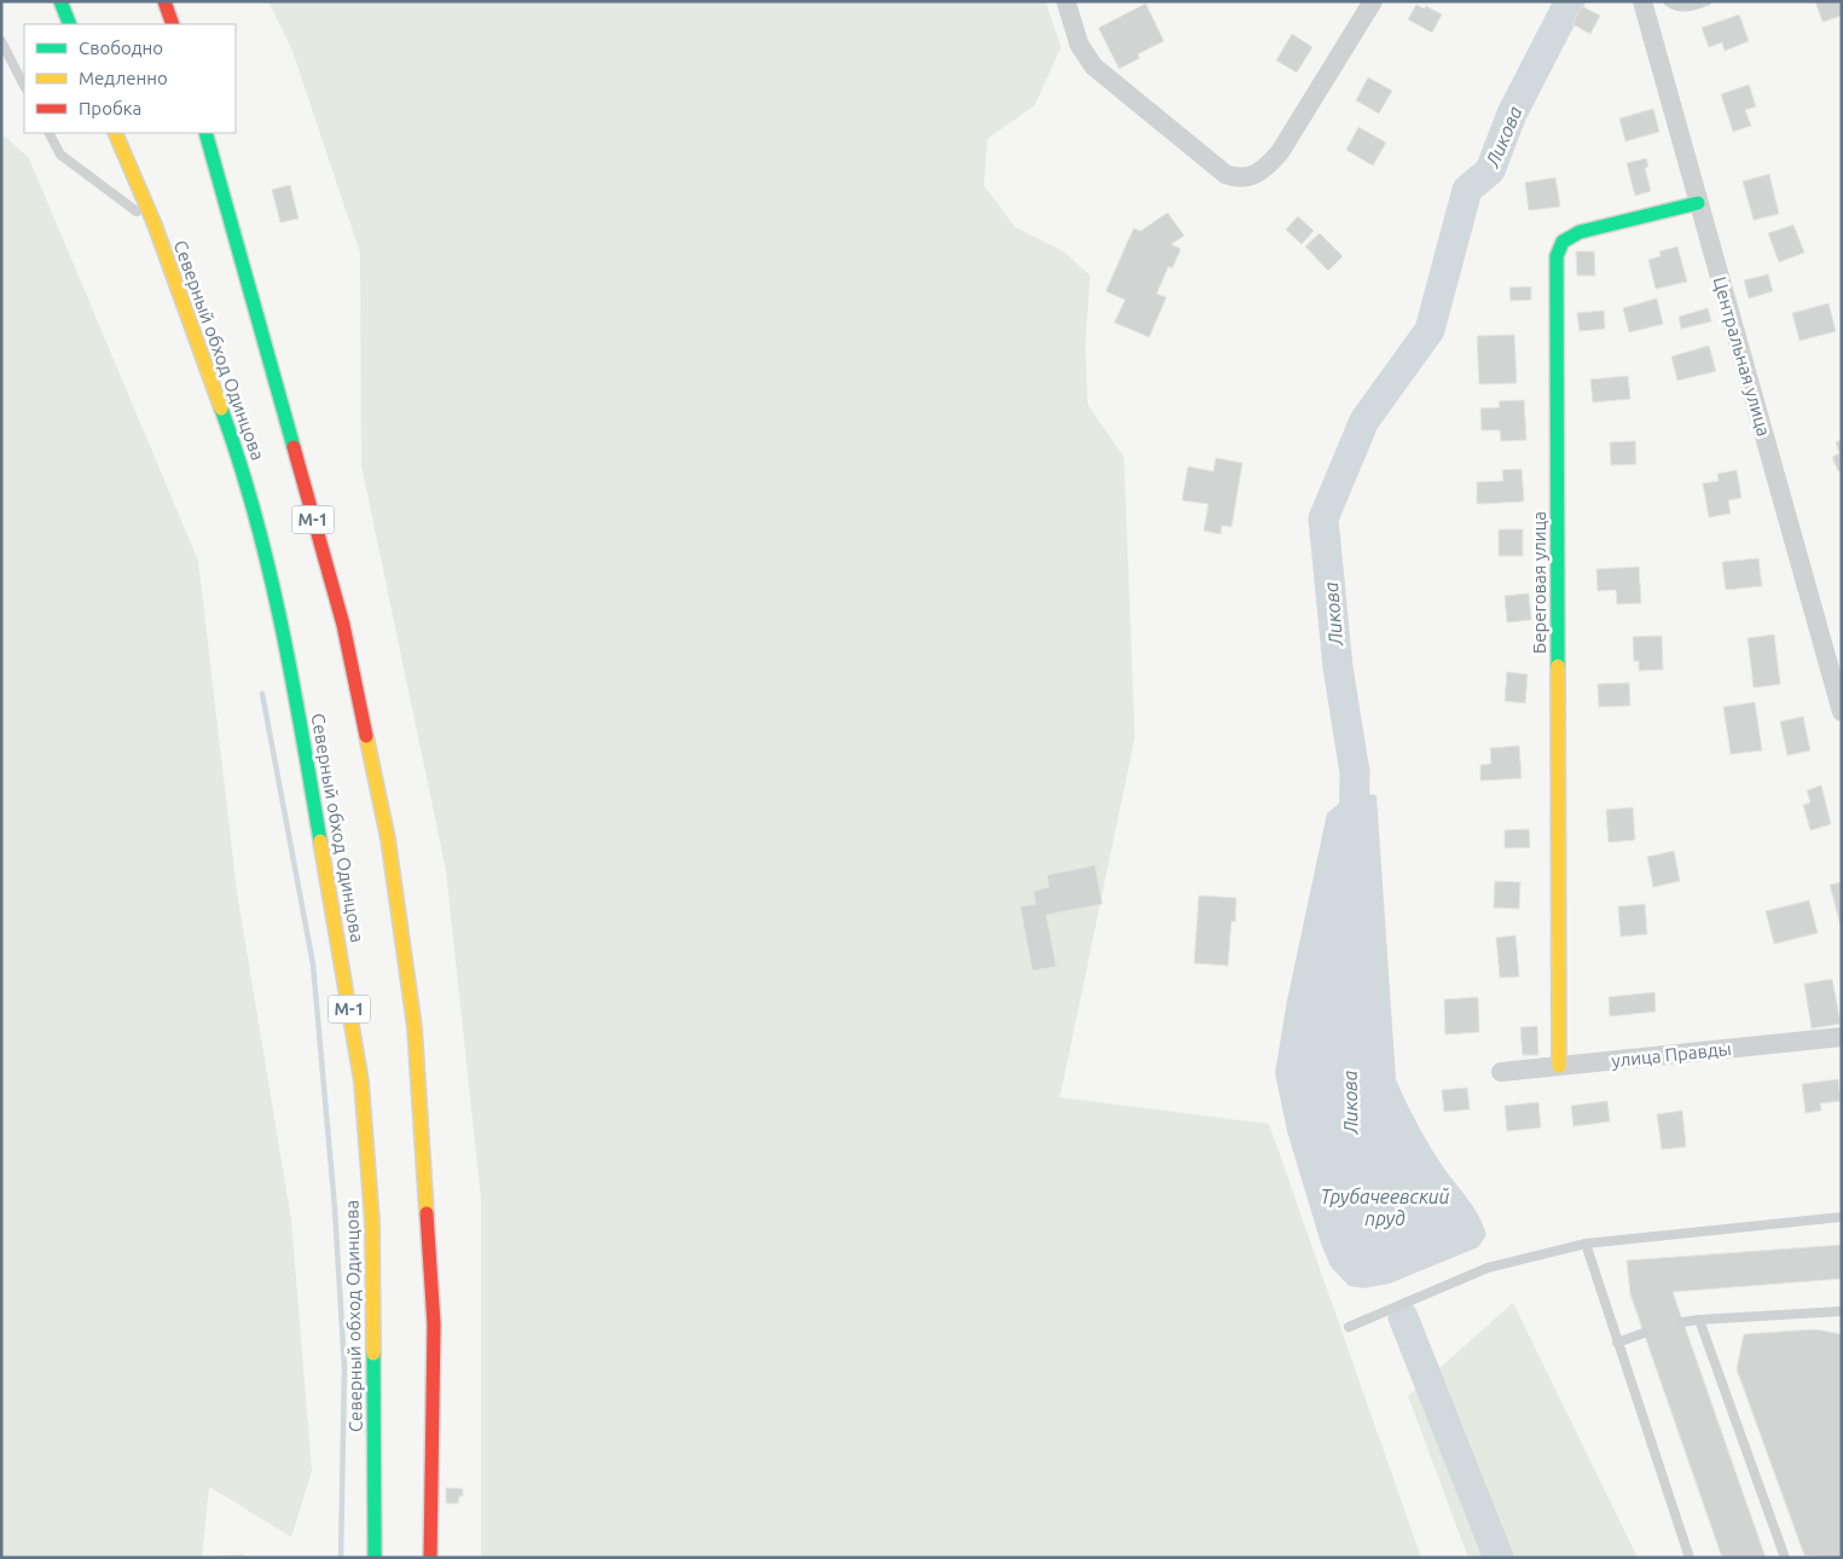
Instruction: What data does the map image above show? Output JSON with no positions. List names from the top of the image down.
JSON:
{
  "streets": {
    "main road": ["Северный обход Одинцова", "М-1", "Береговая улица"],
    "street": ["Центральная улица", "улица Правды"]
  },
  "crossings": [
    ["Центральная улица", "Береговая улица"],
    ["Береговая улица", "улица Правды"]
  ],
  "water": ["Ликова", "Трубачеевский пруд"],
  "legend": ["Свободно", "Медленно", "Пробка"]
}
